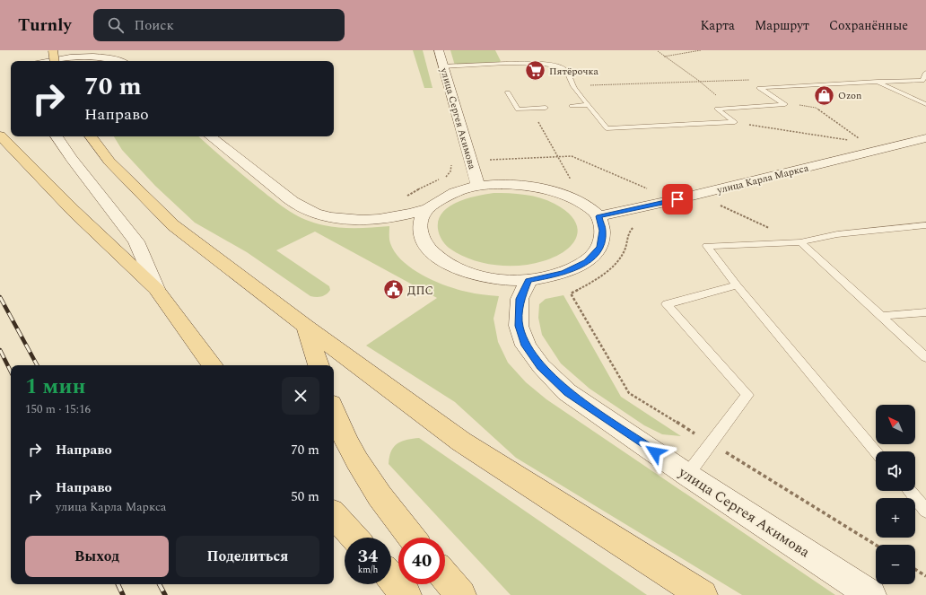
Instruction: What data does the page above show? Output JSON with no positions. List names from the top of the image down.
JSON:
{
  "streets": {
    "street": ["улица Сергея Акимова", "улица Карла Маркса"]
  },
  "places": {
    "supermarket": ["Пятёрочка"],
    "shop": ["Ozon"],
    "public building": ["ДПС"]
  },
  "north": "top left",
  "page": {
    "header": "Turnly",
    "search": "Поиск",
    "nav": ["Карта", "Маршрут", "Сохранённые"],
    "turn": ["70 m", "Направо"],
    "heading": ["1 мин", "150 m · 15:16"],
    "map_buttons": ["+", "−"],
    "list": [
      {
        "name": "Направо",
        "value": "70 m"
      },
      {
        "name": "Направо",
        "note": "улица Карла Маркса",
        "value": "50 m"
      }
    ],
    "buttons": ["Выход", "Поделиться"],
    "speed": "34 km/h",
    "limit": "40"
  }
}
